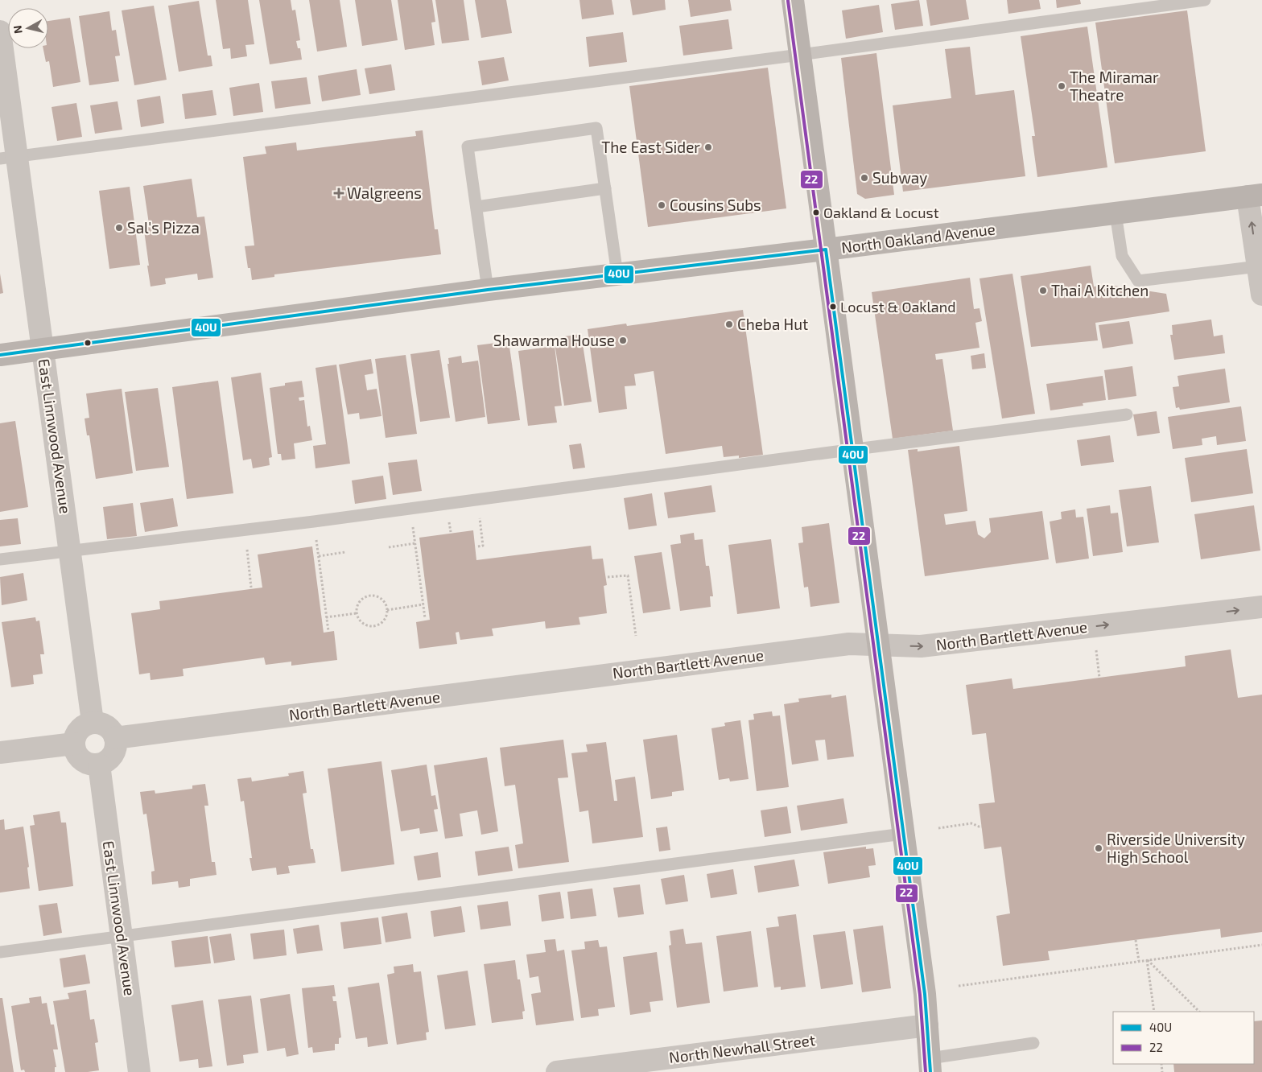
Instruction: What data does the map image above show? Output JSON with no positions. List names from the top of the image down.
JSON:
{
  "streets": {
    "main road": ["North Oakland Avenue"],
    "street": ["East Linnwood Avenue", "North Bartlett Avenue", "North Newhall Street"]
  },
  "crossings": [
    ["North Oakland Avenue", "East Linnwood Avenue"],
    ["East Linnwood Avenue", "North Bartlett Avenue"]
  ],
  "places": {
    "other": [
      "The Miramar Theatre",
      "The East Sider",
      "Subway",
      "Cousins Subs",
      "Oakland & Locust",
      "Sal's Pizza",
      "Thai A Kitchen",
      "Locust & Oakland",
      "Cheba Hut",
      "Shawarma House",
      "Riverside University High School"
    ],
    "health": ["Walgreens"]
  },
  "lines": ["transit line 22", "transit line 40U"],
  "legend": ["40U", "22"],
  "north": "left"
}
